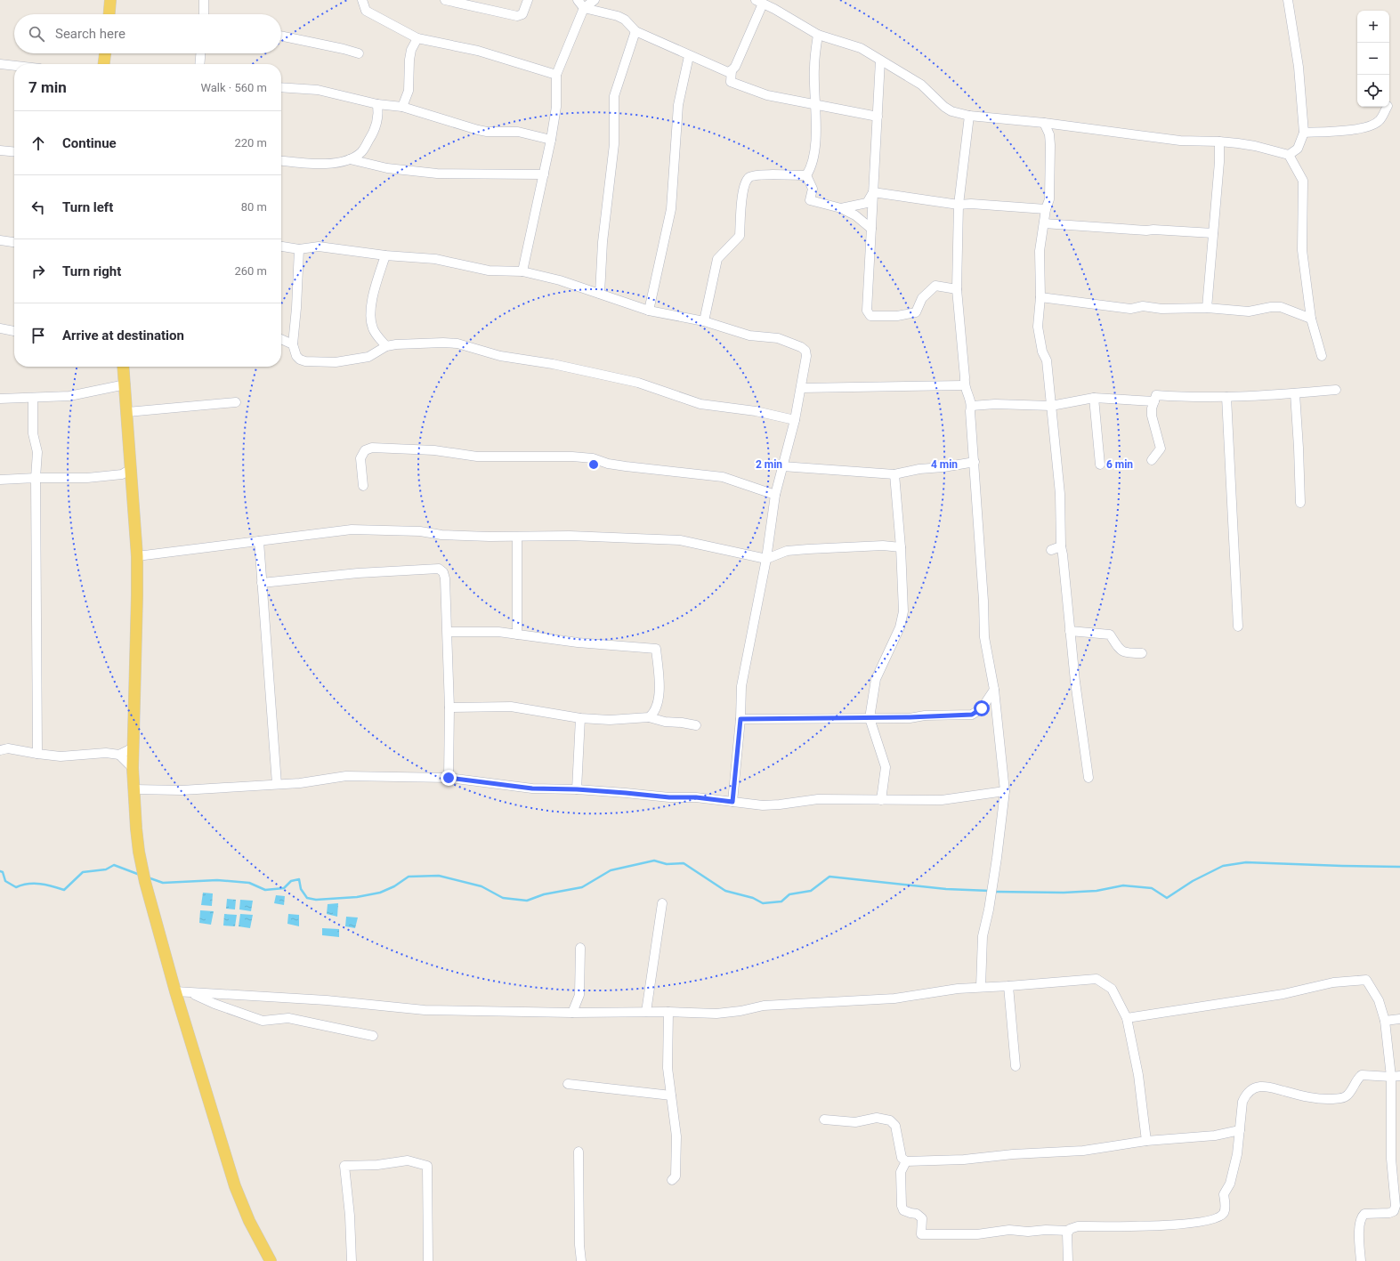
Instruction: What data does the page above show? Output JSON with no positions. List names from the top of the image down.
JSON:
{
  "page": {
    "map_buttons": ["+", "−"],
    "search": "Search here",
    "heading": ["7 min", "Walk · 560 m"],
    "list": [
      ["Continue", "220 m"],
      ["Turn left", "80 m"],
      ["Turn right", "260 m"],
      "Arrive at destination"
    ]
  },
  "rings": ["2 min", "4 min", "6 min"]
}
